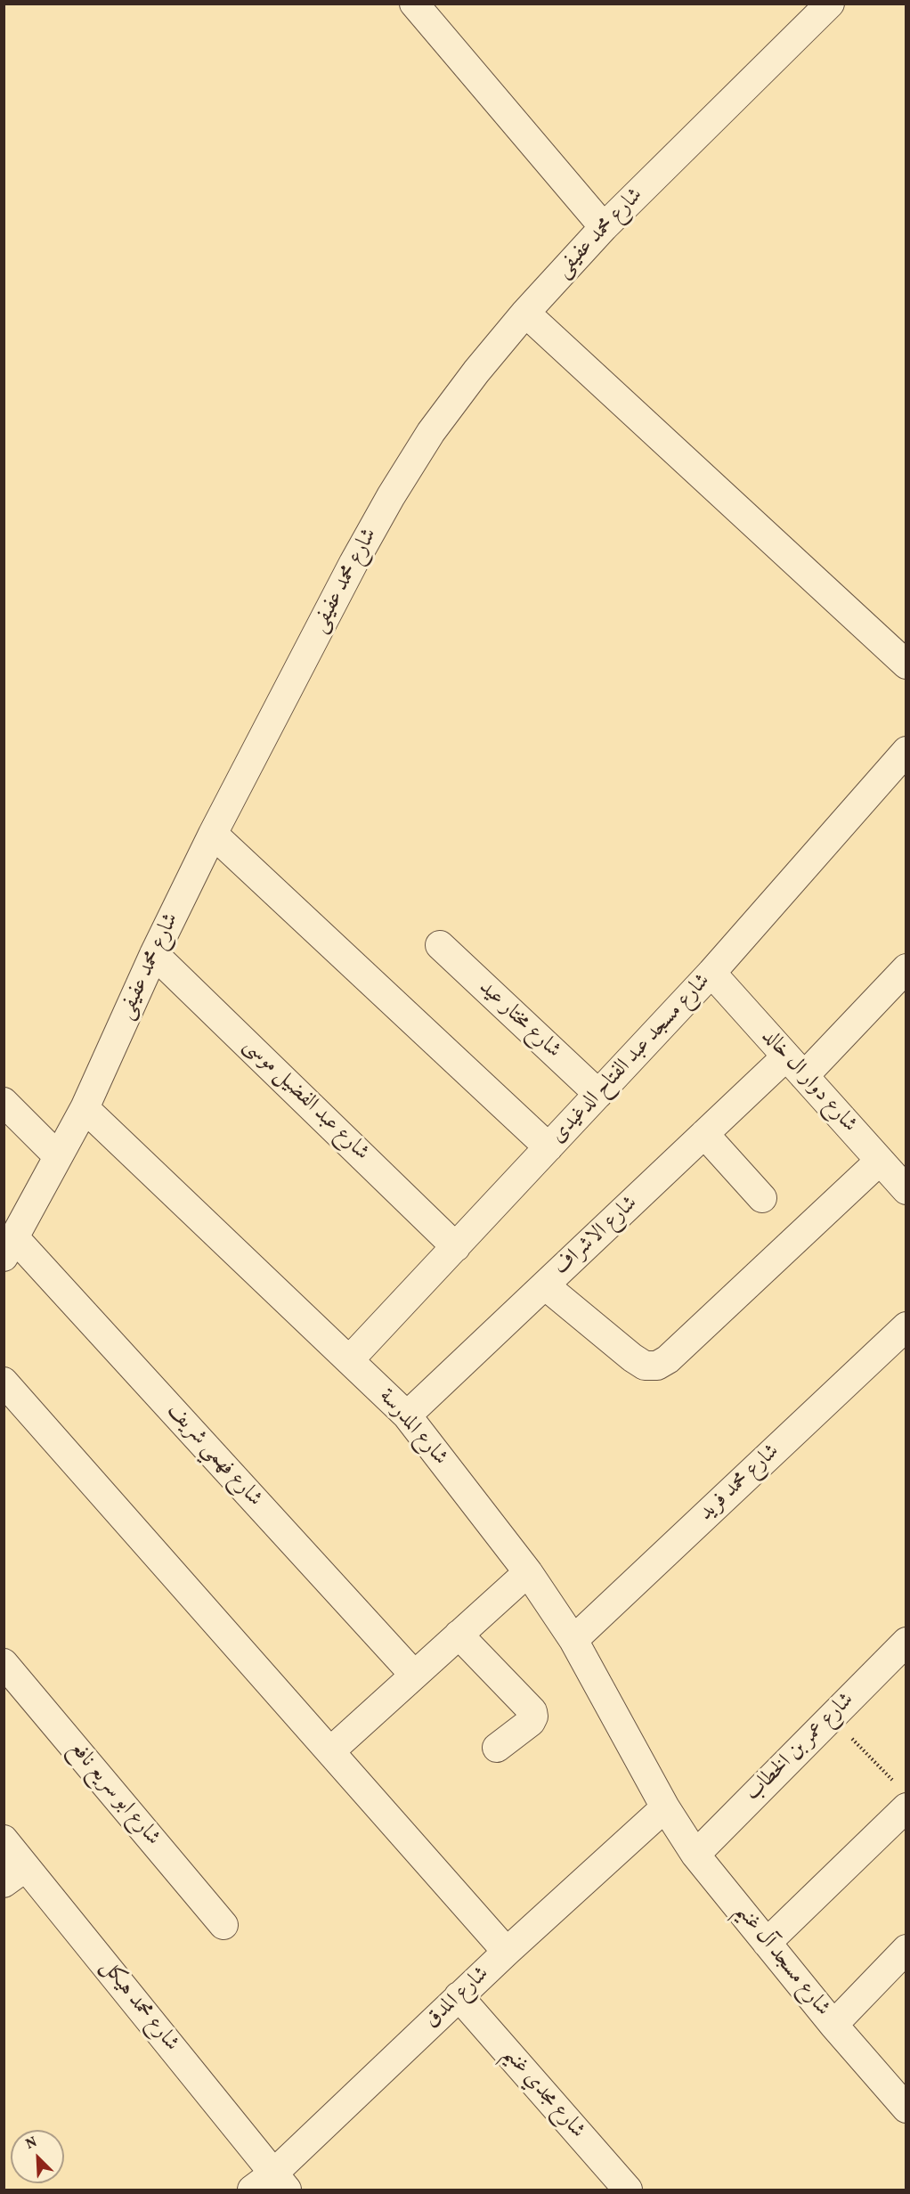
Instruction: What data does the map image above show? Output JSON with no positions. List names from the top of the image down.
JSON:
{
  "streets": {
    "street": [
      "شارع محمد عفيفى",
      "شارع مختار عيد",
      "شارع مسجد عبد الفتاح الدغيدى",
      "شارع دوار ال خالد",
      "شارع عبد الفضيل موسى",
      "شارع الاشراف",
      "شارع المدرسة",
      "شارع فهمي شريف",
      "شارع محمد فريد",
      "شارع عمر بن الخطاب",
      "شارع ابو سريع نافع",
      "شارع مسجد آل غنيم",
      "شارع المدق",
      "شارع محمد هيكل",
      "شارع مجدي غنيم"
    ]
  },
  "crossings": [
    ["شارع محمد عفيفى", "شارع عبد الفضيل موسى"],
    ["شارع محمد عفيفى", "شارع المدرسة"],
    ["شارع محمد عفيفى", "شارع فهمي شريف"],
    ["شارع مختار عيد", "شارع مسجد عبد الفتاح الدغيدى"],
    ["شارع مسجد عبد الفتاح الدغيدى", "شارع دوار ال خالد"],
    ["شارع مسجد عبد الفتاح الدغيدى", "شارع عبد الفضيل موسى"],
    ["شارع مسجد عبد الفتاح الدغيدى", "شارع المدرسة"],
    ["شارع دوار ال خالد", "شارع الاشراف"],
    ["شارع الاشراف", "شارع المدرسة"],
    ["شارع المدرسة", "شارع محمد فريد"],
    ["شارع المدرسة", "شارع مسجد آل غنيم"],
    ["شارع المدرسة", "شارع المدق"],
    ["شارع عمر بن الخطاب", "شارع مسجد آل غنيم"],
    ["شارع مسجد آل غنيم", "شارع المدق"],
    ["شارع المدق", "شارع محمد هيكل"],
    ["شارع المدق", "شارع مجدي غنيم"]
  ],
  "north": "top left"
}
